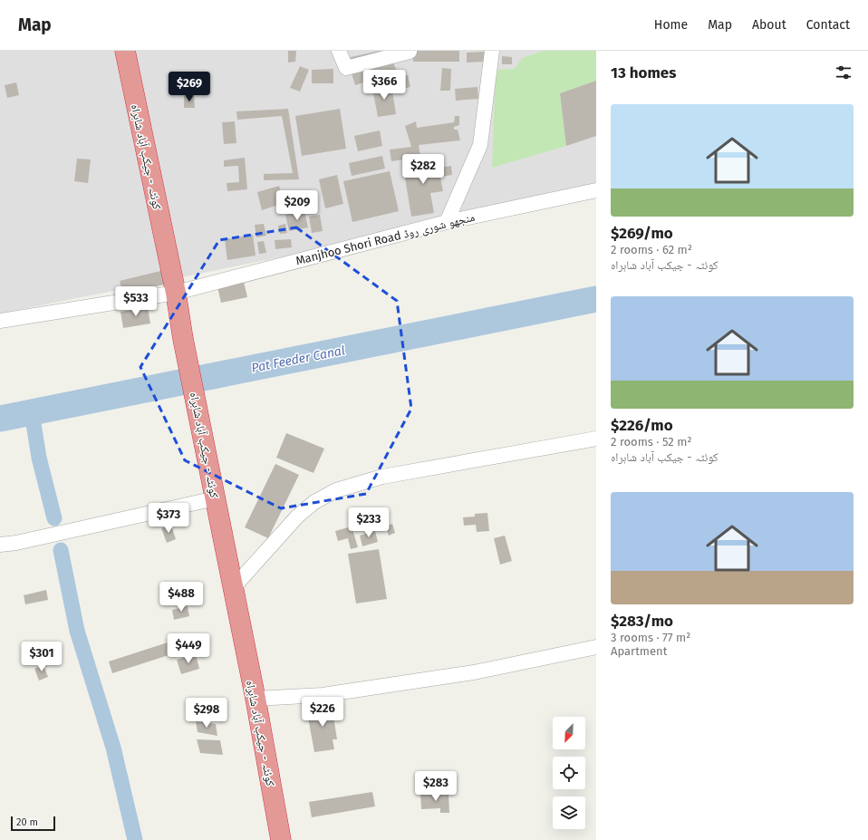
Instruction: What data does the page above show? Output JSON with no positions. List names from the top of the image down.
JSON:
{
  "streets": {
    "highway": ["کوئٹہ - جیکب آباد شاہراہ"],
    "street": ["Manjhoo Shori Road منجھو شوری روڈ"]
  },
  "crossings": [
    ["کوئٹہ - جیکب آباد شاہراہ", "Manjhoo Shori Road منجھو شوری روڈ"]
  ],
  "water": ["Pat Feeder Canal"],
  "scale_bar": "20 m",
  "north": "bottom left",
  "page": {
    "header": "Map",
    "nav": [
      "Home",
      "Map",
      "About",
      "Contact"
    ],
    "heading": "13 homes",
    "price": [
      "$366",
      "$269",
      "$282",
      "$209",
      "$533",
      "$373",
      "$233",
      "$488",
      "$449",
      "$301",
      "$226",
      "$298",
      "$283"
    ],
    "list": [
      {
        "name": "$269/mo",
        "note": "2 rooms · 62 m² · کوئٹہ - جیکب آباد شاہراہ"
      },
      {
        "name": "$226/mo",
        "note": "2 rooms · 52 m² · کوئٹہ - جیکب آباد شاہراہ"
      },
      {
        "name": "$283/mo",
        "note": "3 rooms · 77 m² · Apartment"
      }
    ],
    "scale": "20 m"
  }
}
